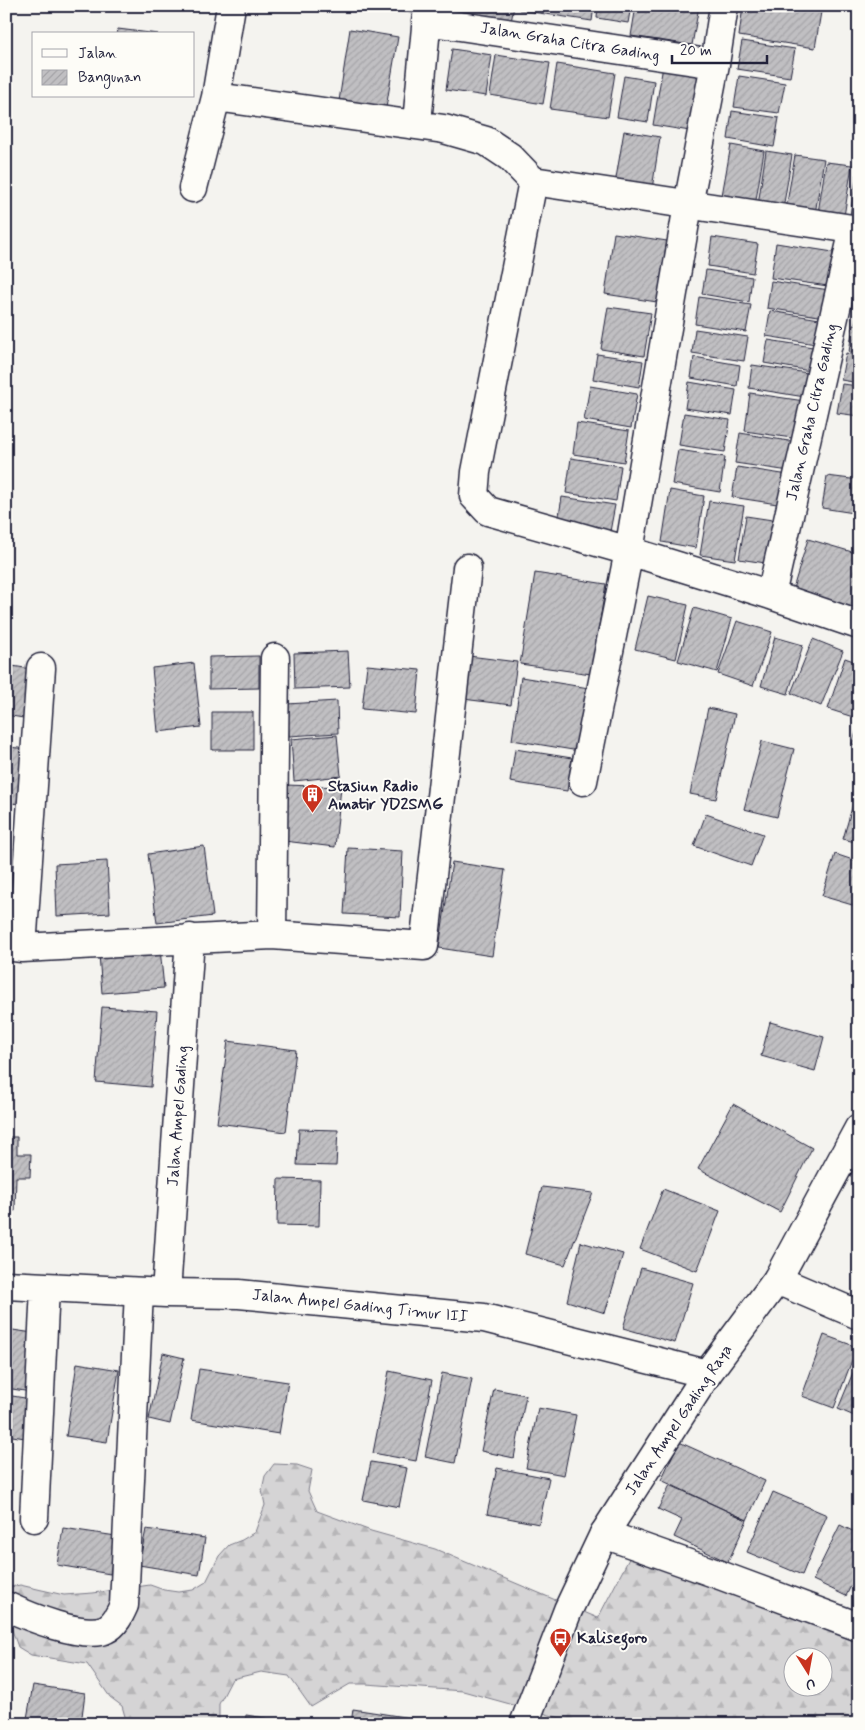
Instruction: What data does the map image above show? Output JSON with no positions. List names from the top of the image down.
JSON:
{
  "streets": {
    "street": [
      "Jalan Graha Citra Gading",
      "Jalan Ampel Gading",
      "Jalan Ampel Gading Timur III",
      "Jalan Ampel Gading Raya"
    ]
  },
  "crossings": [
    ["Jalan Ampel Gading", "Jalan Ampel Gading Timur III"],
    ["Jalan Ampel Gading Timur III", "Jalan Ampel Gading Raya"]
  ],
  "places": {
    "building": ["Stasiun Radio Amatir YD2SMG"],
    "bus stop": ["Kalisegoro"]
  },
  "legend": ["Jalan", "Bangunan"],
  "scale_bar": "20 m",
  "north": "bottom"
}
